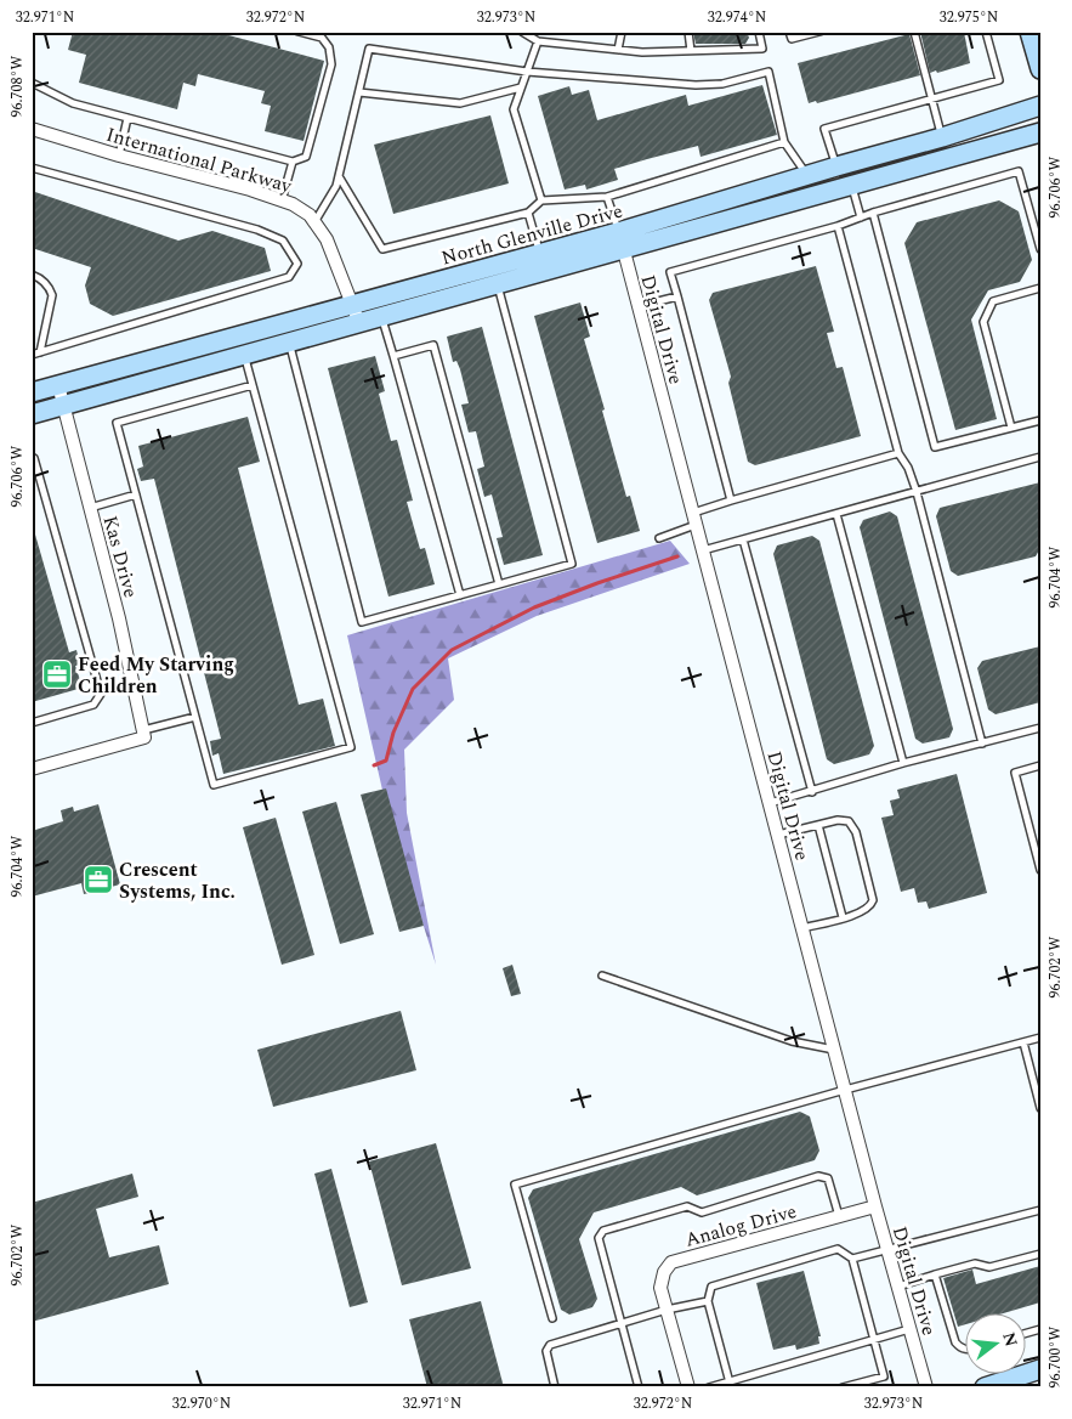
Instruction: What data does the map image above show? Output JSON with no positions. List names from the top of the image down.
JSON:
{
  "streets": {
    "street": [
      "International Parkway",
      "North Glenville Drive",
      "Digital Drive",
      "Kas Drive",
      "Analog Drive"
    ]
  },
  "crossings": [
    ["International Parkway", "North Glenville Drive"],
    ["North Glenville Drive", "Digital Drive"],
    ["North Glenville Drive", "Kas Drive"],
    ["Digital Drive", "Analog Drive"]
  ],
  "places": {
    "office": ["Feed My Starving Children", "Crescent Systems, Inc."]
  },
  "north": "right",
  "coordinates": [
    "32.971°N",
    "32.972°N",
    "32.973°N",
    "32.974°N",
    "32.975°N",
    "96.708°W",
    "96.706°W",
    "96.704°W",
    "96.702°W",
    "96.700°W",
    "32.970°N"
  ]
}
